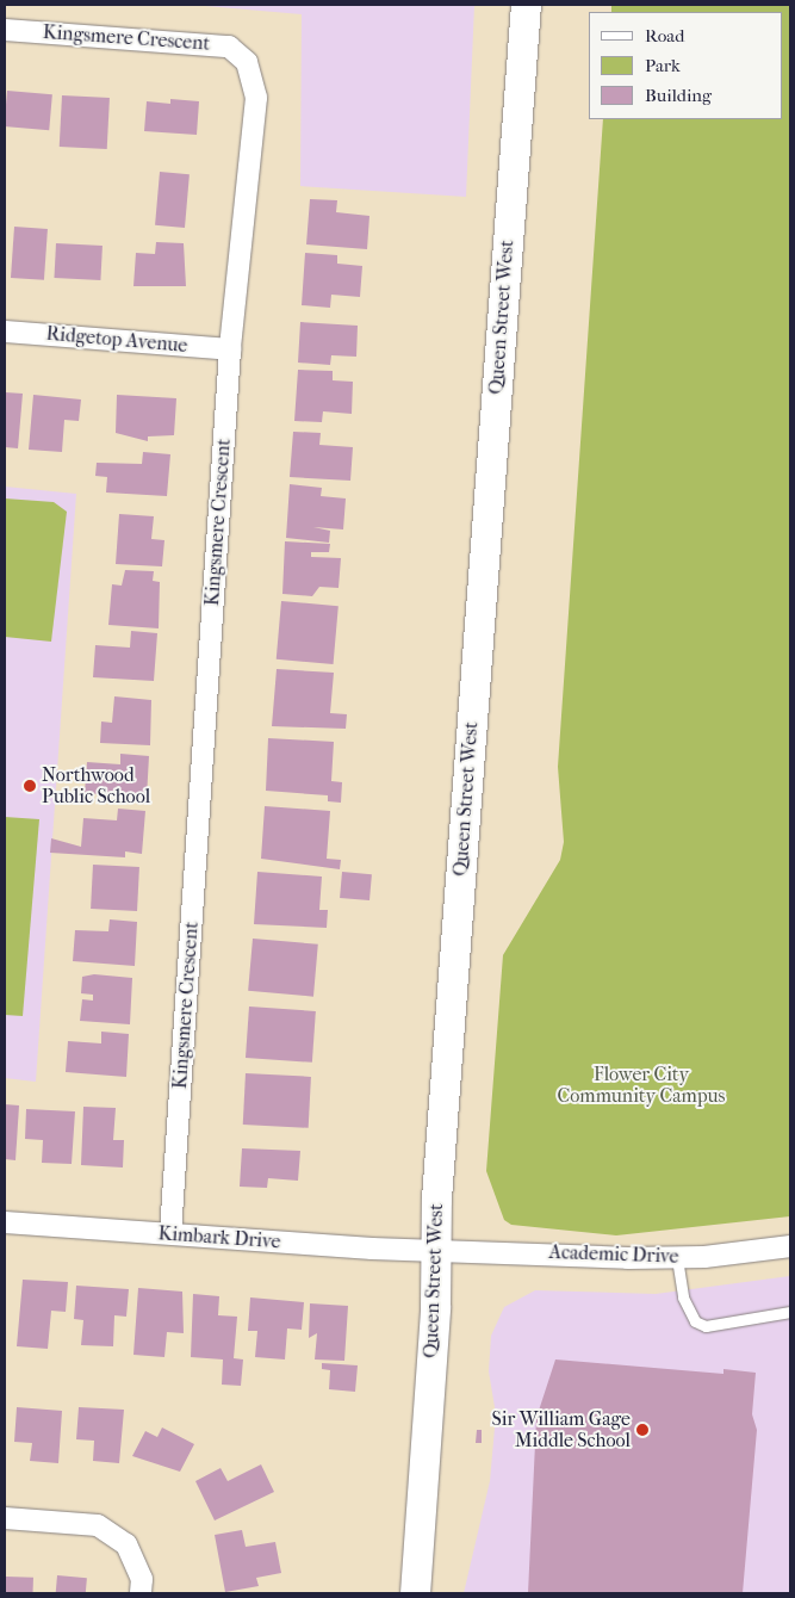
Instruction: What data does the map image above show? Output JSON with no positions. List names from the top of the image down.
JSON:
{
  "streets": {
    "main road": ["Queen Street West"],
    "street": [
      "Kingsmere Crescent",
      "Ridgetop Avenue",
      "Kimbark Drive",
      "Academic Drive"
    ]
  },
  "crossings": [
    ["Kingsmere Crescent", "Ridgetop Avenue"],
    ["Kingsmere Crescent", "Kimbark Drive"],
    ["Queen Street West", "Kimbark Drive"],
    ["Queen Street West", "Academic Drive"],
    ["Kimbark Drive", "Academic Drive"]
  ],
  "parks": ["Flower City Community Campus"],
  "places": ["Northwood Public School", "Sir William Gage Middle School"],
  "legend": ["Road", "Park", "Building"]
}
